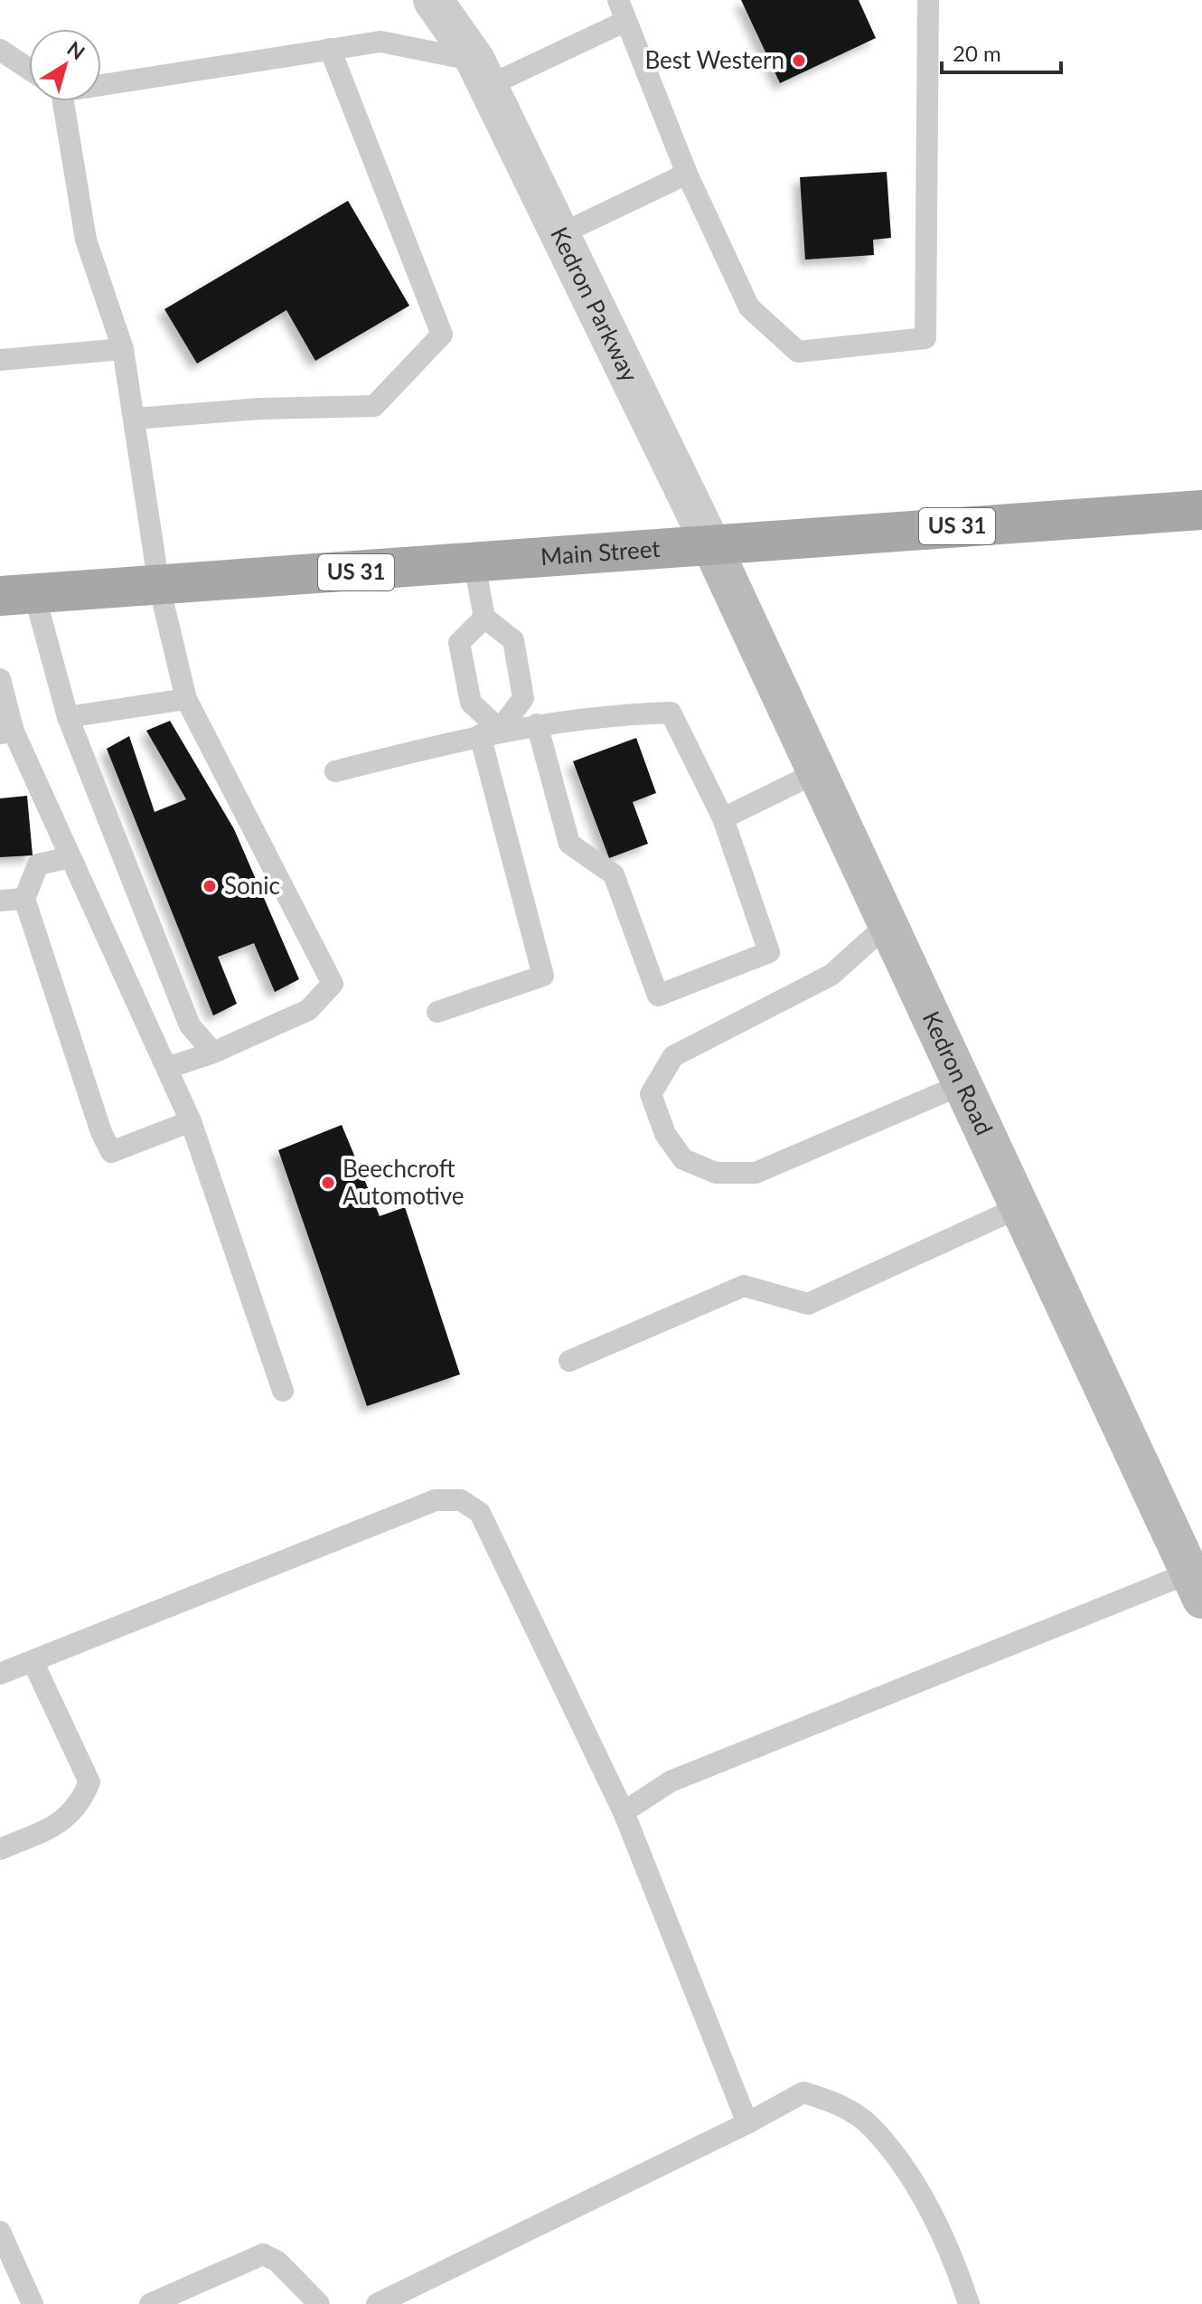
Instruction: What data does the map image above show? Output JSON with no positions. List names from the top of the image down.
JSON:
{
  "streets": {
    "main road": ["US 31", "Main Street", "Kedron Road"],
    "street": ["Kedron Parkway"]
  },
  "crossings": [
    ["Kedron Parkway", "Main Street"],
    ["Kedron Parkway", "Kedron Road"],
    ["Main Street", "Kedron Road"]
  ],
  "places": ["Best Western", "Sonic", "Beechcroft Automotive"],
  "scale_bar": "20 m",
  "north": "top right"
}
